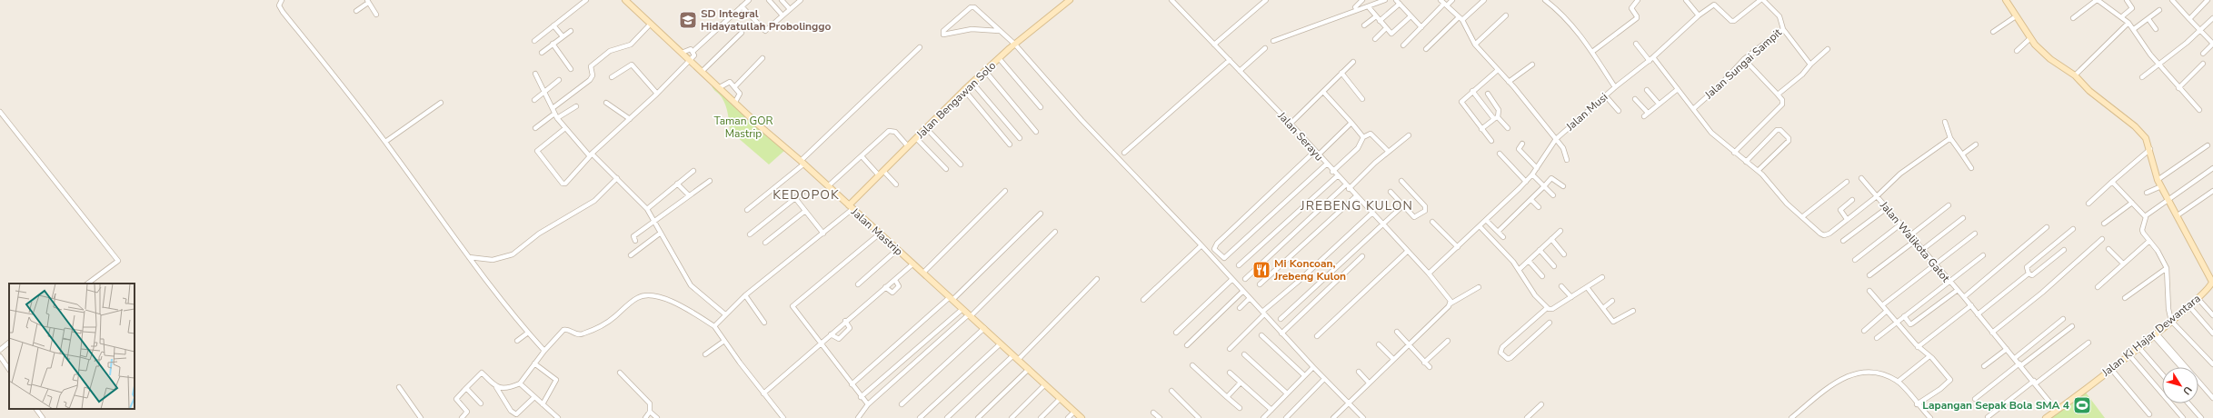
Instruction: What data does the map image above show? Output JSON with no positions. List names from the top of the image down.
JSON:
{
  "streets": {
    "main road": ["Jalan Bengawan Solo", "Jalan Mastrip", "Jalan Ki Hajar Dewantara"],
    "street": [
      "Jalan Sungai Sampit",
      "Jalan Musi",
      "Jalan Serayu",
      "Jalan Walikota Gatot"
    ]
  },
  "crossings": [
    ["Jalan Sungai Sampit", "Jalan Musi"],
    ["Jalan Sungai Sampit", "Jalan Walikota Gatot"],
    ["Jalan Bengawan Solo", "Jalan Mastrip"],
    ["Jalan Musi", "Jalan Serayu"],
    ["Jalan Musi", "Jalan Walikota Gatot"],
    ["Jalan Walikota Gatot", "Jalan Ki Hajar Dewantara"]
  ],
  "districts": ["KEDOPOK", "JREBENG KULON"],
  "parks": ["Taman GOR Mastrip"],
  "places": {
    "school or university": ["SD Integral Hidayatullah Probolinggo"],
    "restaurant": ["Mi Koncoan, Jrebeng Kulon"],
    "sports": ["Lapangan Sepak Bola SMA 4"]
  },
  "north": "bottom right"
}
